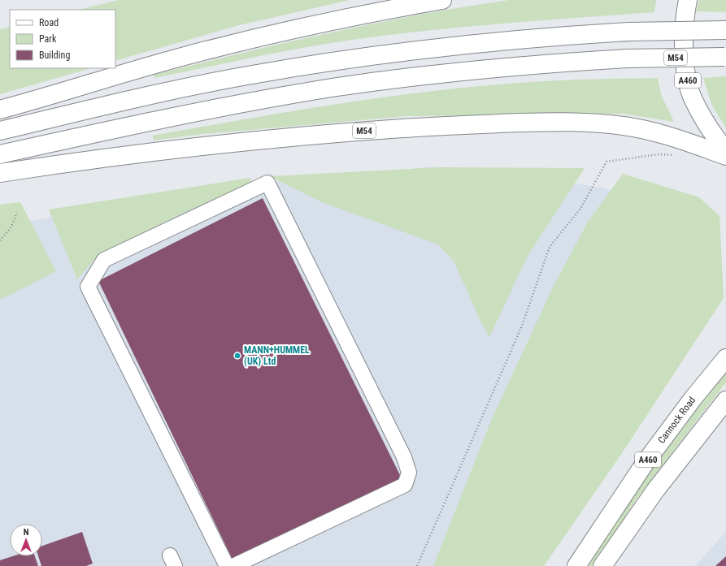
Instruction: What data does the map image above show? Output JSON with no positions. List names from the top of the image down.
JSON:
{
  "streets": {
    "highway": ["M54", "A460", "Cannock Road"]
  },
  "places": ["MANN+HUMMEL (UK) Ltd"],
  "legend": ["Road", "Park", "Building"],
  "north": "top"
}
